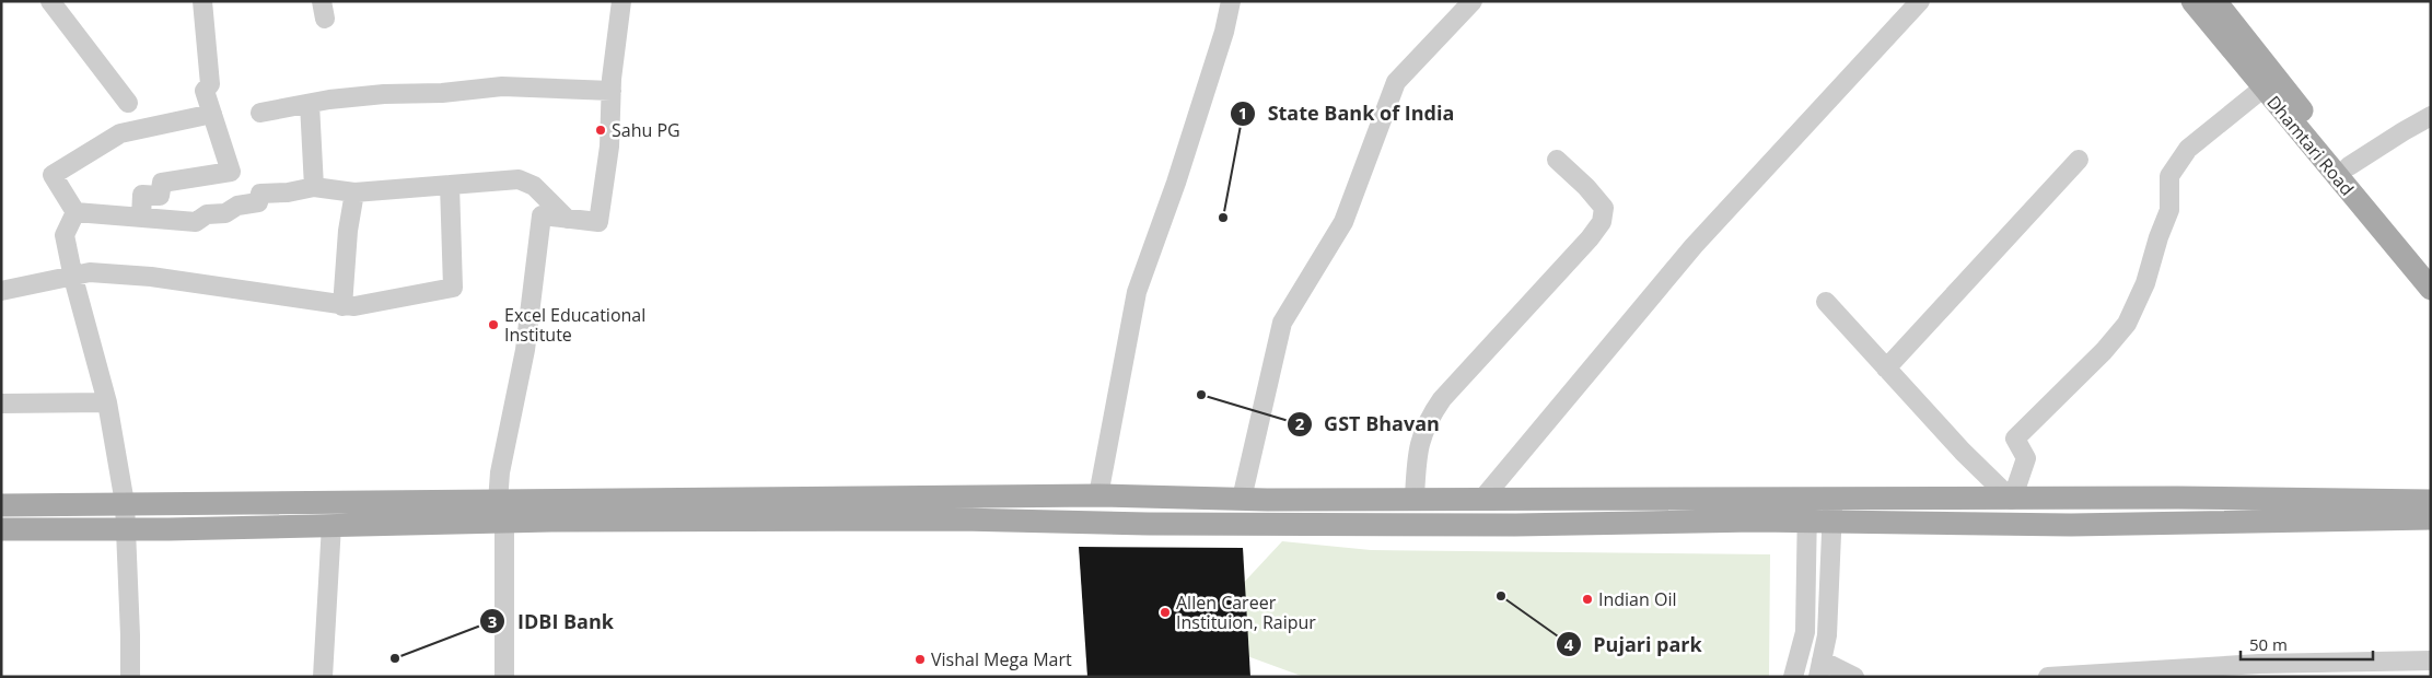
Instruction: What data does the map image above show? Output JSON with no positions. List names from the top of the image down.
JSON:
{
  "streets": {
    "main road": ["Dhamtari Road"]
  },
  "places": [
    "Sahu PG",
    "State Bank of India",
    "Excel Educational Institute",
    "GST Bhavan",
    "Pujari park",
    "Indian Oil",
    "Allen Career Instituion, Raipur",
    "IDBI Bank",
    "Vishal Mega Mart"
  ],
  "scale_bar": "50 m"
}
